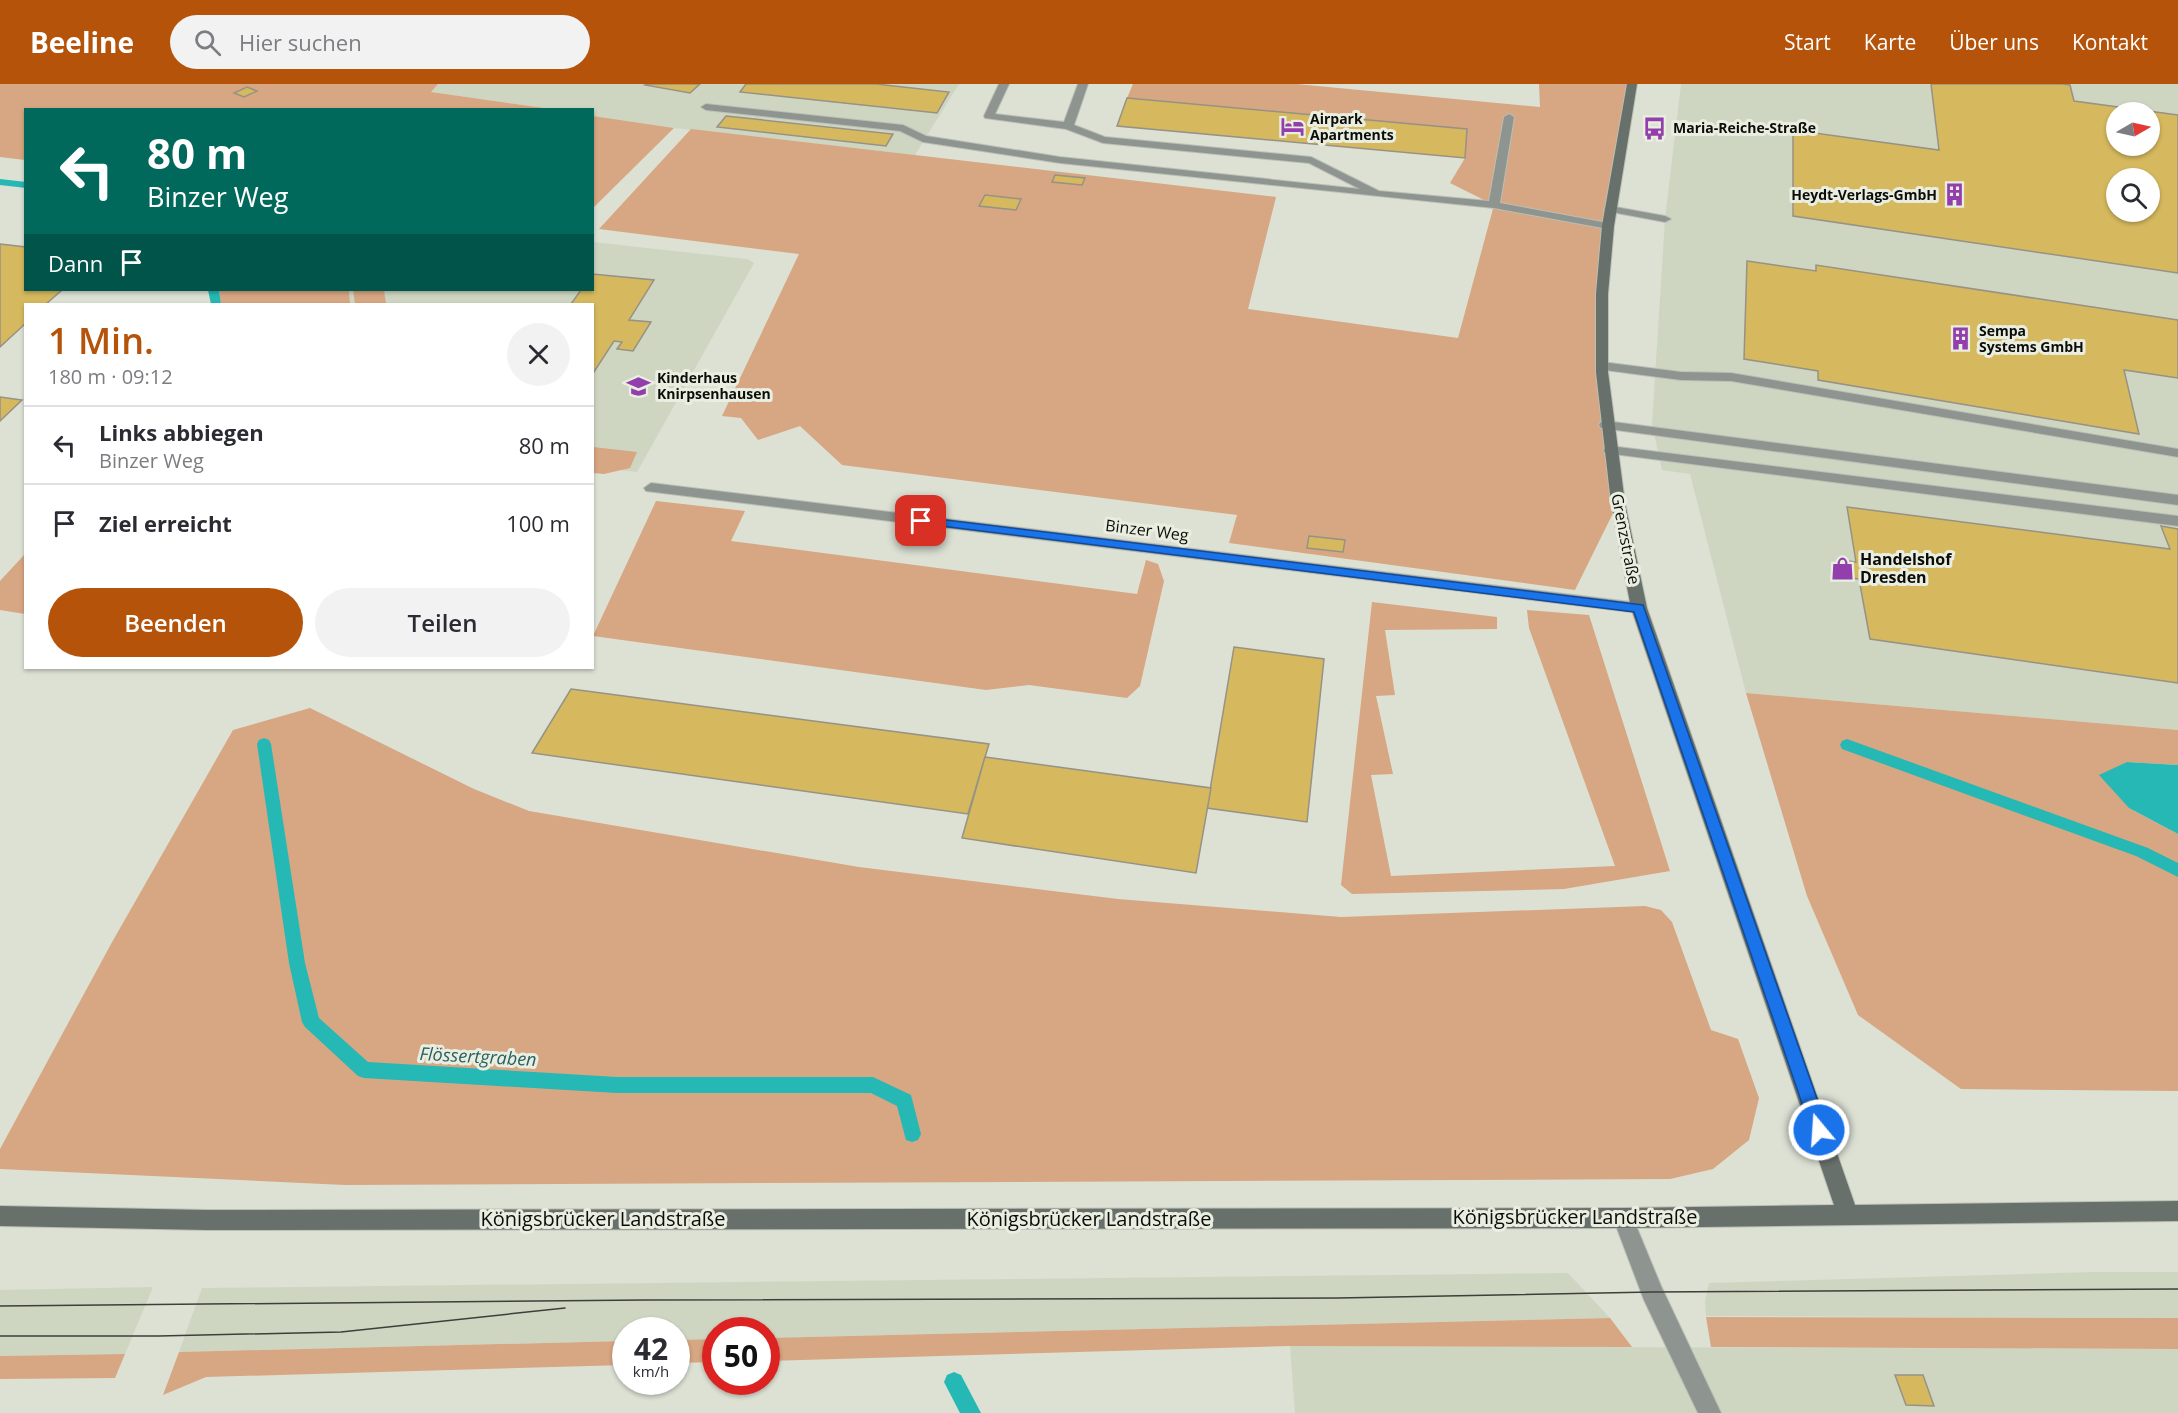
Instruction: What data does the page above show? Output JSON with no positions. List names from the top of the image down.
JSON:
{
  "streets": {
    "main road": ["Grenzstraße", "Königsbrücker Landstraße"],
    "street": ["Binzer Weg"]
  },
  "crossings": [
    ["Binzer Weg", "Grenzstraße"],
    ["Grenzstraße", "Königsbrücker Landstraße"]
  ],
  "water": ["Flössertgraben"],
  "places": {
    "hotel": ["Airpark Apartments"],
    "bus stop": ["Maria-Reiche-Straße"],
    "building": ["Heydt-Verlags-GmbH", "Sempa Systems GmbH"],
    "school or university": ["Kinderhaus Knirpsenhausen"],
    "shop": ["Handelshof Dresden"]
  },
  "north": "right",
  "page": {
    "header": "Beeline",
    "search": "Hier suchen",
    "nav": [
      "Start",
      "Karte",
      "Über uns",
      "Kontakt"
    ],
    "turn": ["80 m", "Binzer Weg"],
    "then": "Dann",
    "heading": ["1 Min.", "180 m · 09:12"],
    "list": [
      {
        "name": "Links abbiegen",
        "note": "Binzer Weg",
        "value": "80 m"
      },
      {
        "name": "Ziel erreicht",
        "value": "100 m"
      }
    ],
    "buttons": ["Beenden", "Teilen"],
    "speed": "42 km/h",
    "limit": "50"
  }
}
